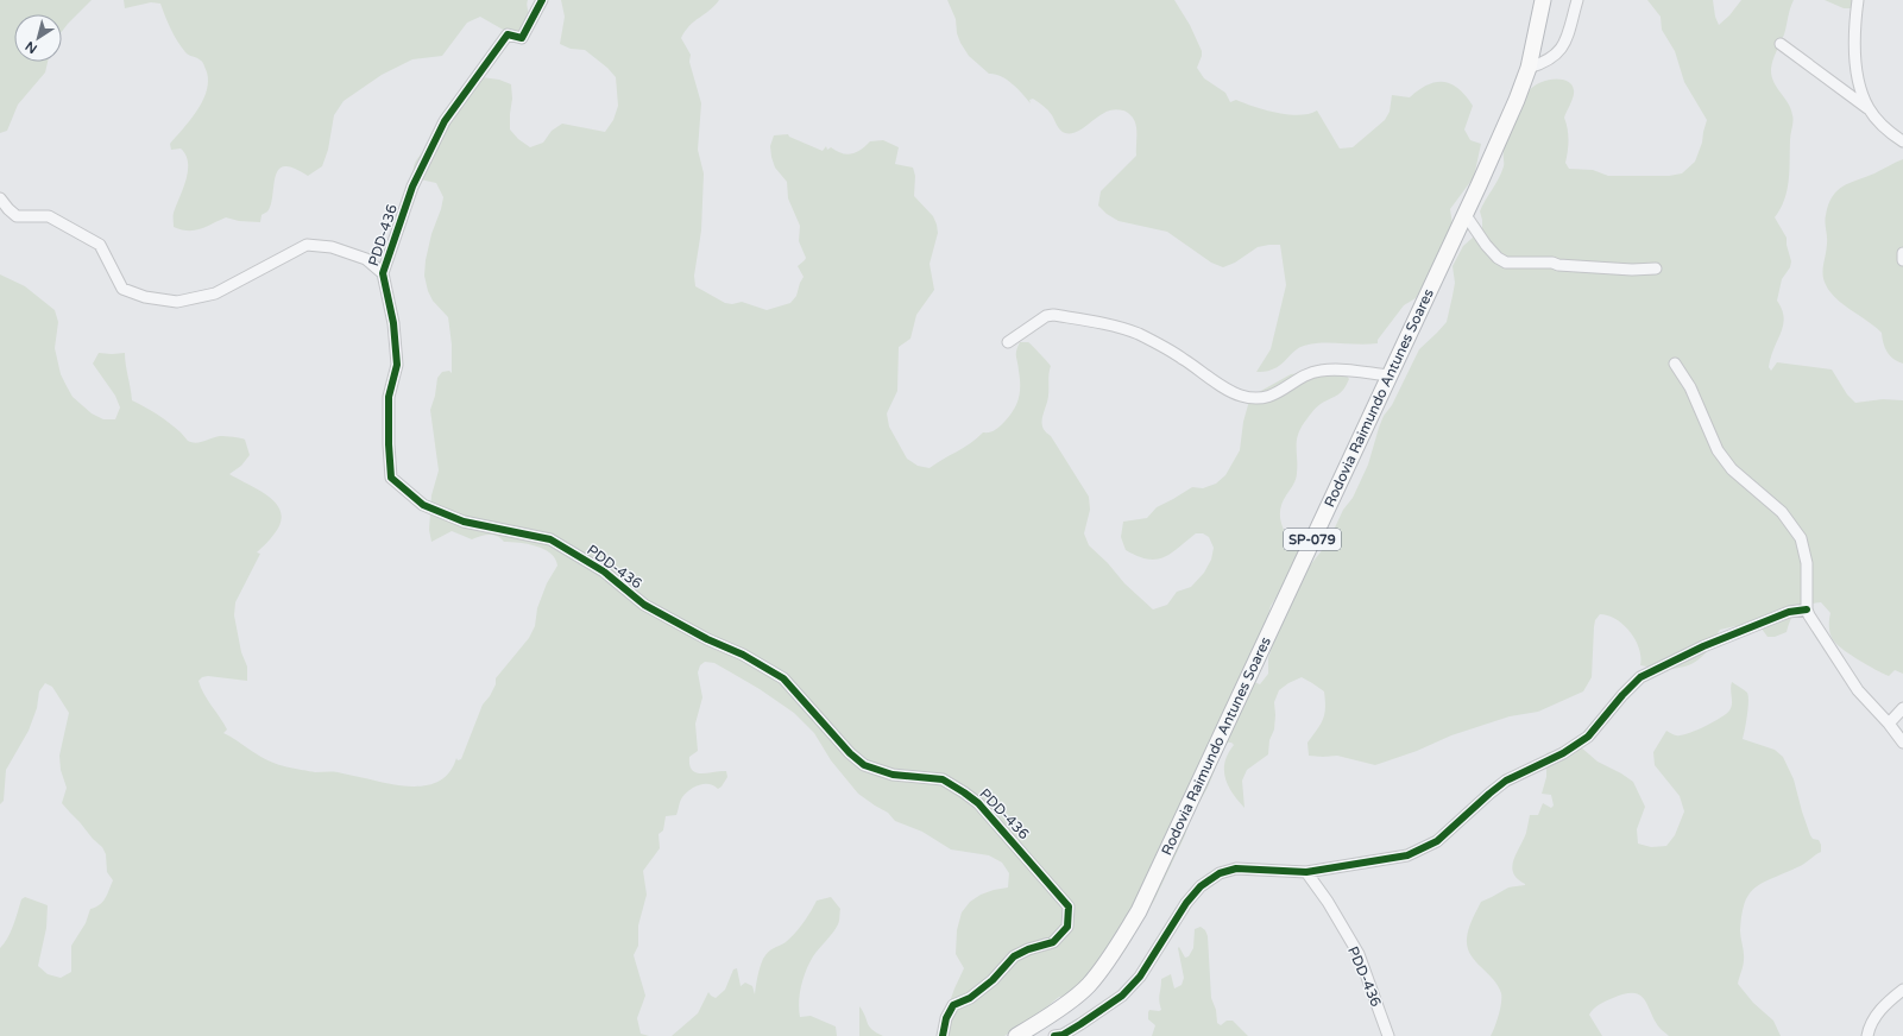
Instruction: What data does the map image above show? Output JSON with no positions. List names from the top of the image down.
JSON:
{
  "streets": {
    "highway": ["Rodovia Raimundo Antunes Soares", "SP-079"],
    "street": ["PDD-436"]
  },
  "north": "bottom left"
}
